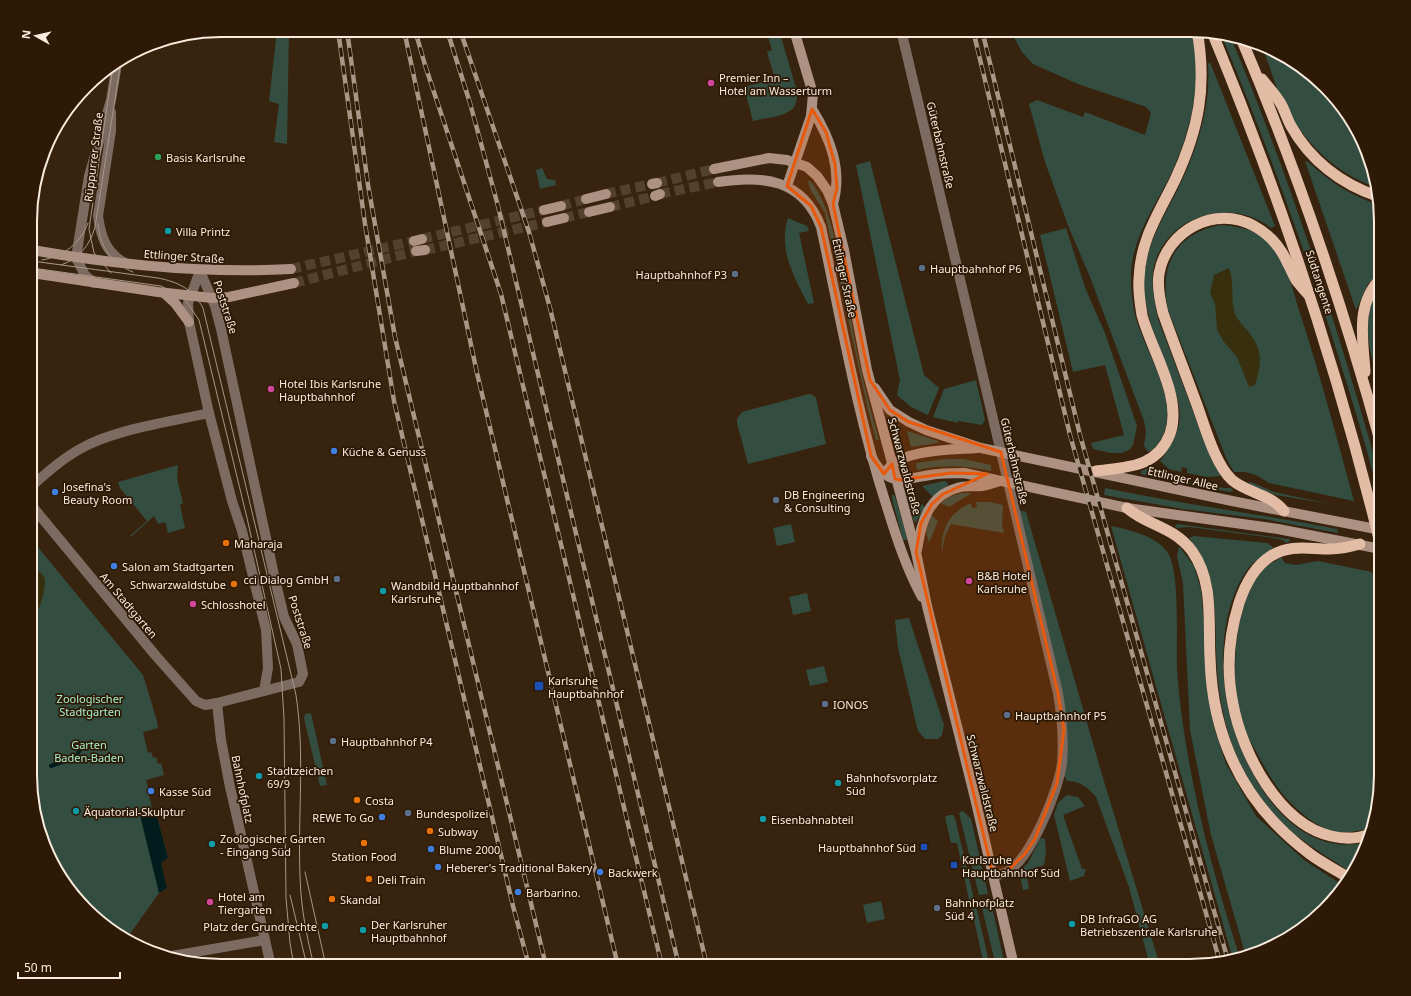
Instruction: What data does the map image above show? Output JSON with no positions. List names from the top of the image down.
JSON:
{
  "streets": {
    "highway": ["Südtangente"],
    "main road": ["Ettlinger Straße", "Schwarzwaldstraße", "Ettlinger Allee"],
    "street": [
      "Güterbahnstraße",
      "Rüppurrer Straße",
      "Poststraße",
      "Am Stadtgarten",
      "Bahnhofplatz"
    ]
  },
  "crossings": [
    ["Güterbahnstraße", "Schwarzwaldstraße"],
    ["Rüppurrer Straße", "Ettlinger Straße"],
    ["Ettlinger Straße", "Poststraße"],
    ["Ettlinger Straße", "Schwarzwaldstraße"],
    ["Am Stadtgarten", "Bahnhofplatz"]
  ],
  "parks": ["Zoologischer Stadtgarten", "Garten Baden-Baden"],
  "places": {
    "other": [
      "Premier Inn – Hotel am Wasserturm",
      "Basis Karlsruhe",
      "Villa Printz",
      "Hauptbahnhof P6",
      "Hauptbahnhof P3",
      "Hotel Ibis Karlsruhe Hauptbahnhof",
      "Küche & Genuss",
      "Josefina's Beauty Room",
      "DB Engineering & Consulting",
      "Maharaja",
      "Salon am Stadtgarten",
      "cci Dialog GmbH",
      "B&B Hotel Karlsruhe",
      "Schwarzwaldstube",
      "Wandbild Hauptbahnhof Karlsruhe",
      "Schlosshotel",
      "IONOS",
      "Hauptbahnhof P5",
      "Hauptbahnhof P4",
      "Stadtzeichen 69/9",
      "Bahnhofsvorplatz Süd",
      "Kasse Süd",
      "Costa",
      "Äquatorial-Skulptur",
      "Bundespolizei",
      "REWE To Go",
      "Eisenbahnabteil",
      "Subway",
      "Station Food",
      "Zoologischer Garten - Eingang Süd",
      "Blume 2000",
      "Heberer's Traditional Bakery",
      "Backwerk",
      "Deli Train",
      "Barbarino.",
      "Skandal",
      "Hotel am Tiergarten",
      "Bahnhofplatz Süd 4",
      "DB InfraGO AG Betriebszentrale Karlsruhe",
      "Platz der Grundrechte",
      "Der Karlsruher Hauptbahnhof"
    ],
    "transit": ["Karlsruhe Hauptbahnhof", "Hauptbahnhof Süd", "Karlsruhe Hauptbahnhof Süd"]
  },
  "scale_bar": "50 m",
  "north": "left"
}
